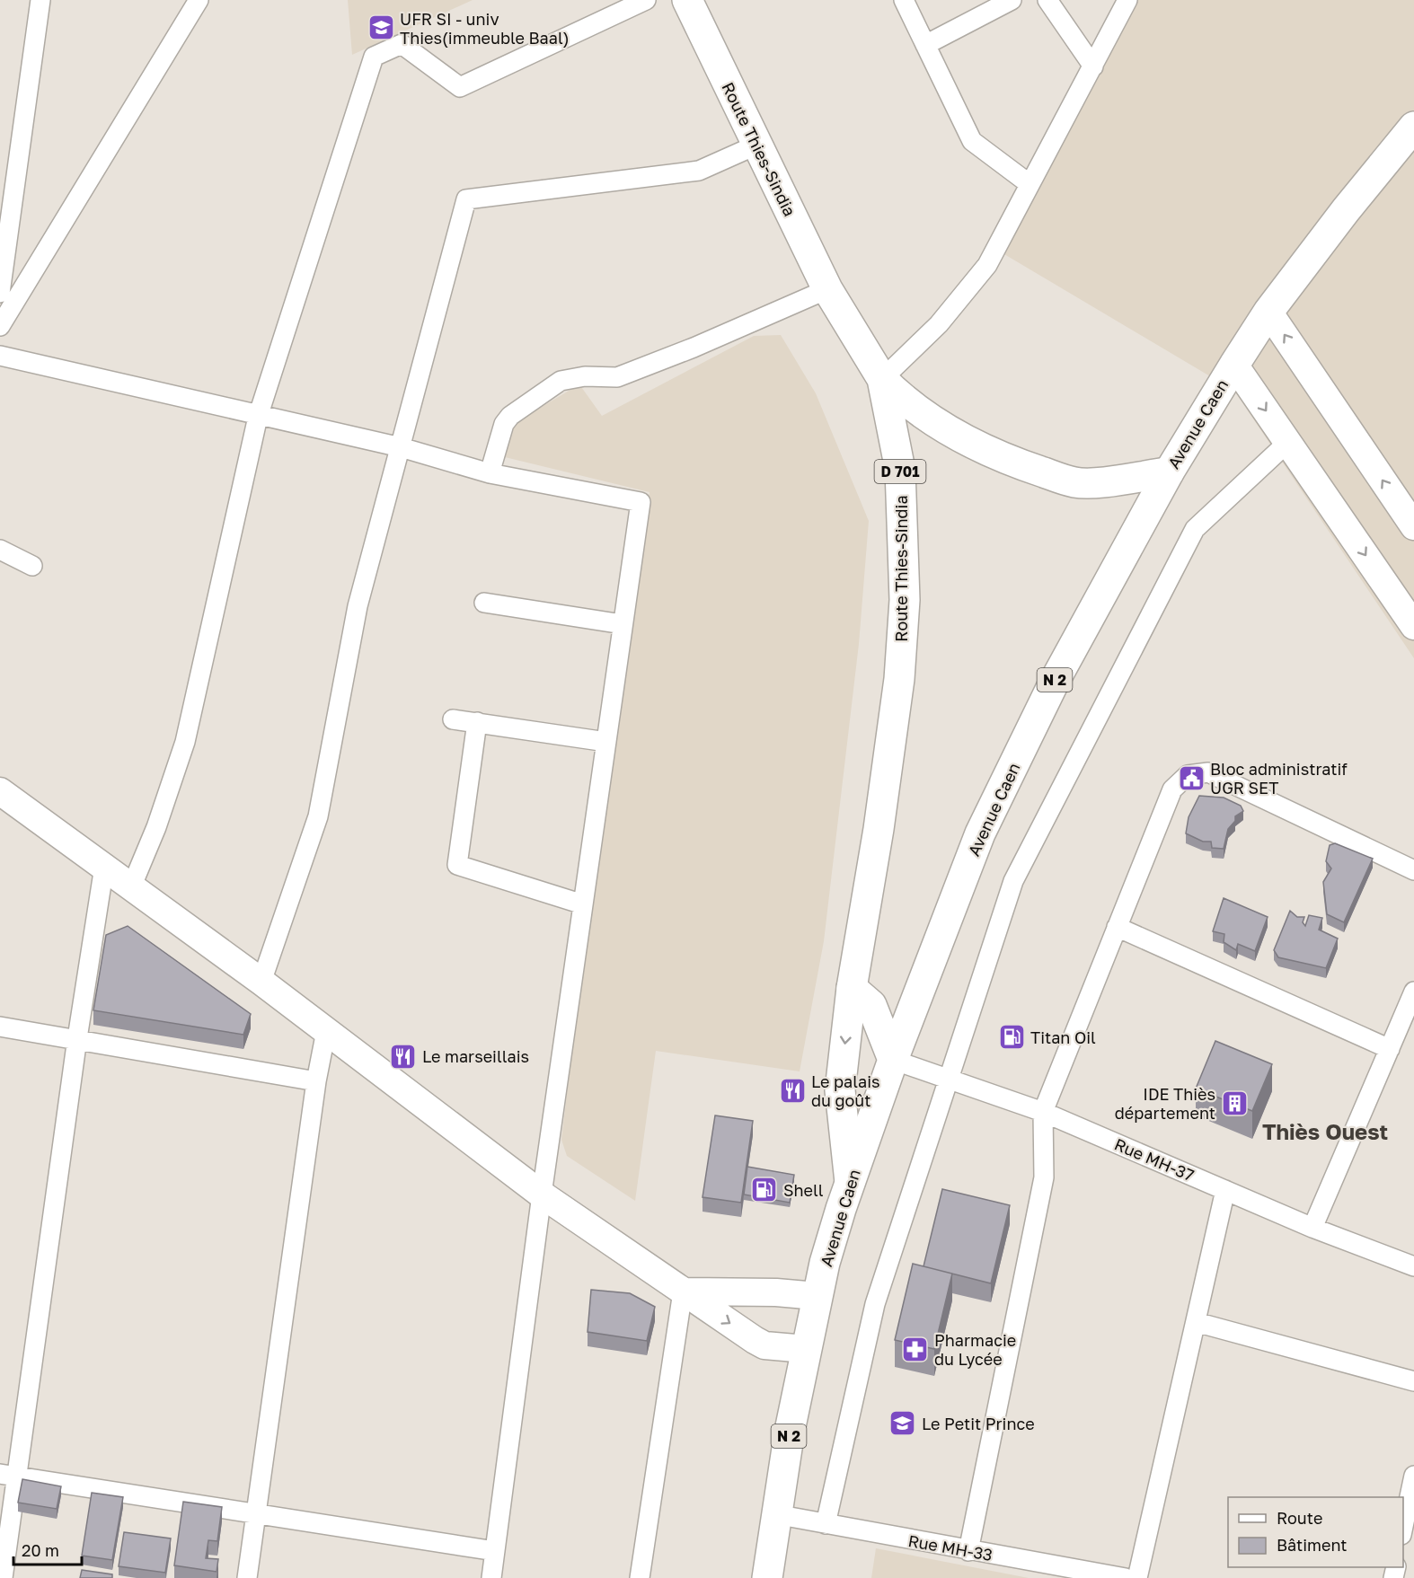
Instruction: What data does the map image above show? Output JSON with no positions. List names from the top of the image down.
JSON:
{
  "streets": {
    "main road": [
      "Route Thies-Sindia",
      "Avenue Caen",
      "D 701",
      "N 2"
    ],
    "street": ["Rue MH-37", "Rue MH-33"]
  },
  "crossings": [
    ["Route Thies-Sindia", "Avenue Caen"],
    ["Avenue Caen", "Rue MH-37"],
    ["Avenue Caen", "Rue MH-33"]
  ],
  "districts": ["Thiès Ouest"],
  "places": {
    "school or university": ["UFR SI - univ Thies(immeuble Baal)", "Le Petit Prince"],
    "public building": ["Bloc administratif UGR SET"],
    "fuel station": ["Titan Oil", "Shell"],
    "restaurant": ["Le marseillais", "Le palais du goût"],
    "building": ["IDE Thiès département"],
    "pharmacy": ["Pharmacie du Lycée"]
  },
  "legend": ["Route", "Bâtiment"],
  "scale_bar": "20 m"
}
